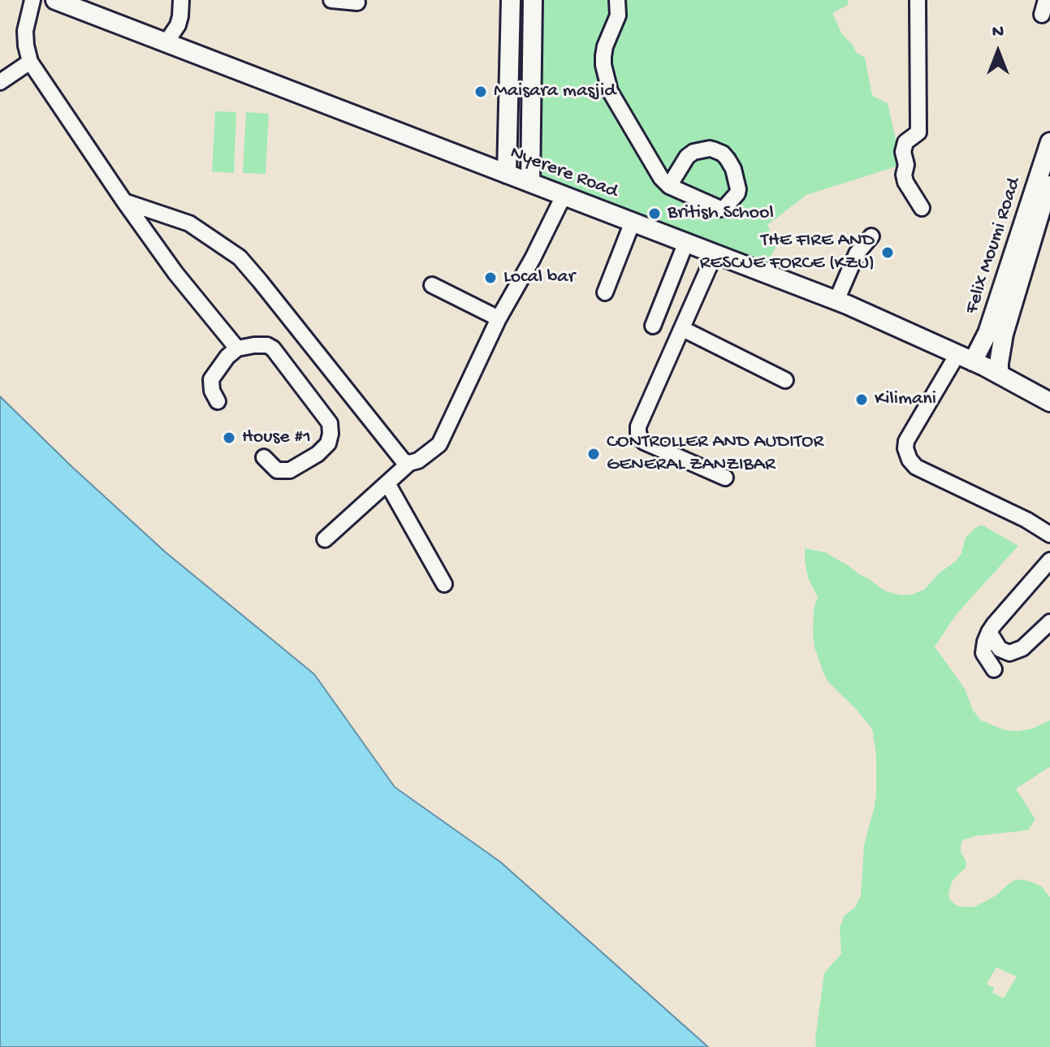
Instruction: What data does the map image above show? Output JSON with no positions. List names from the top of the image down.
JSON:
{
  "streets": {
    "main road": ["Nyerere Road", "Felix Moumi Road"]
  },
  "crossings": [
    ["Nyerere Road", "Felix Moumi Road"]
  ],
  "places": [
    "Maisara masjid",
    "British School",
    "THE FIRE AND RESCUE FORCE (KZU)",
    "Local bar",
    "Kilimani",
    "House #1",
    "CONTROLLER AND AUDITOR GENERAL ZANZIBAR"
  ],
  "north": "top"
}
